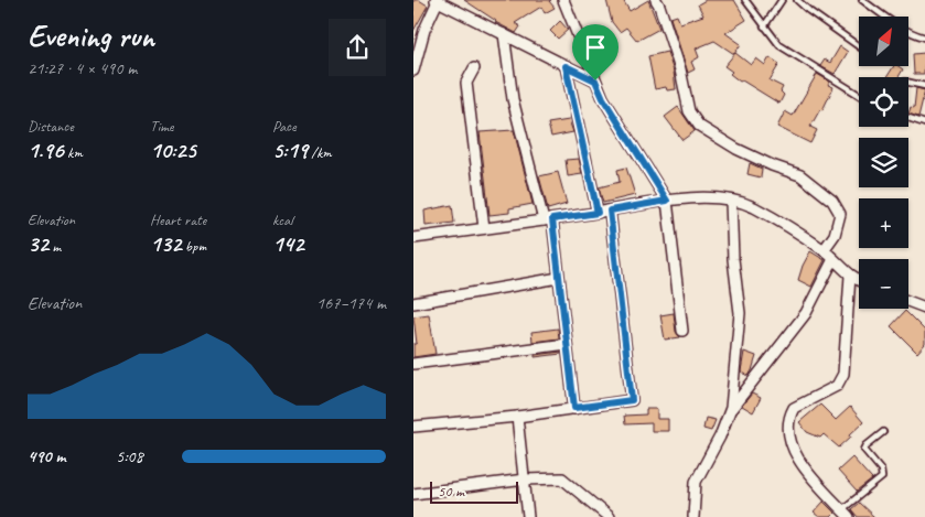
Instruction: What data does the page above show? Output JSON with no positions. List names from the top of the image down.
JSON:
{
  "scale_bar": "50 m",
  "north": "top right",
  "page": {
    "heading": ["Evening run", "21:27 · 4 × 490 m"],
    "map_buttons": ["+", "−"],
    "stats": [
      ["Distance", "1.96 km"],
      ["Time", "10:25"],
      ["Pace", "5:19 /km"],
      ["Elevation", "32 m"],
      ["Heart rate", "132 bpm"],
      ["kcal", "142"]
    ],
    "chart": ["Elevation", "167–174 m"],
    "list": [
      {
        "name": "490 m",
        "note": "5:08"
      }
    ],
    "scale": "50 m"
  }
}
